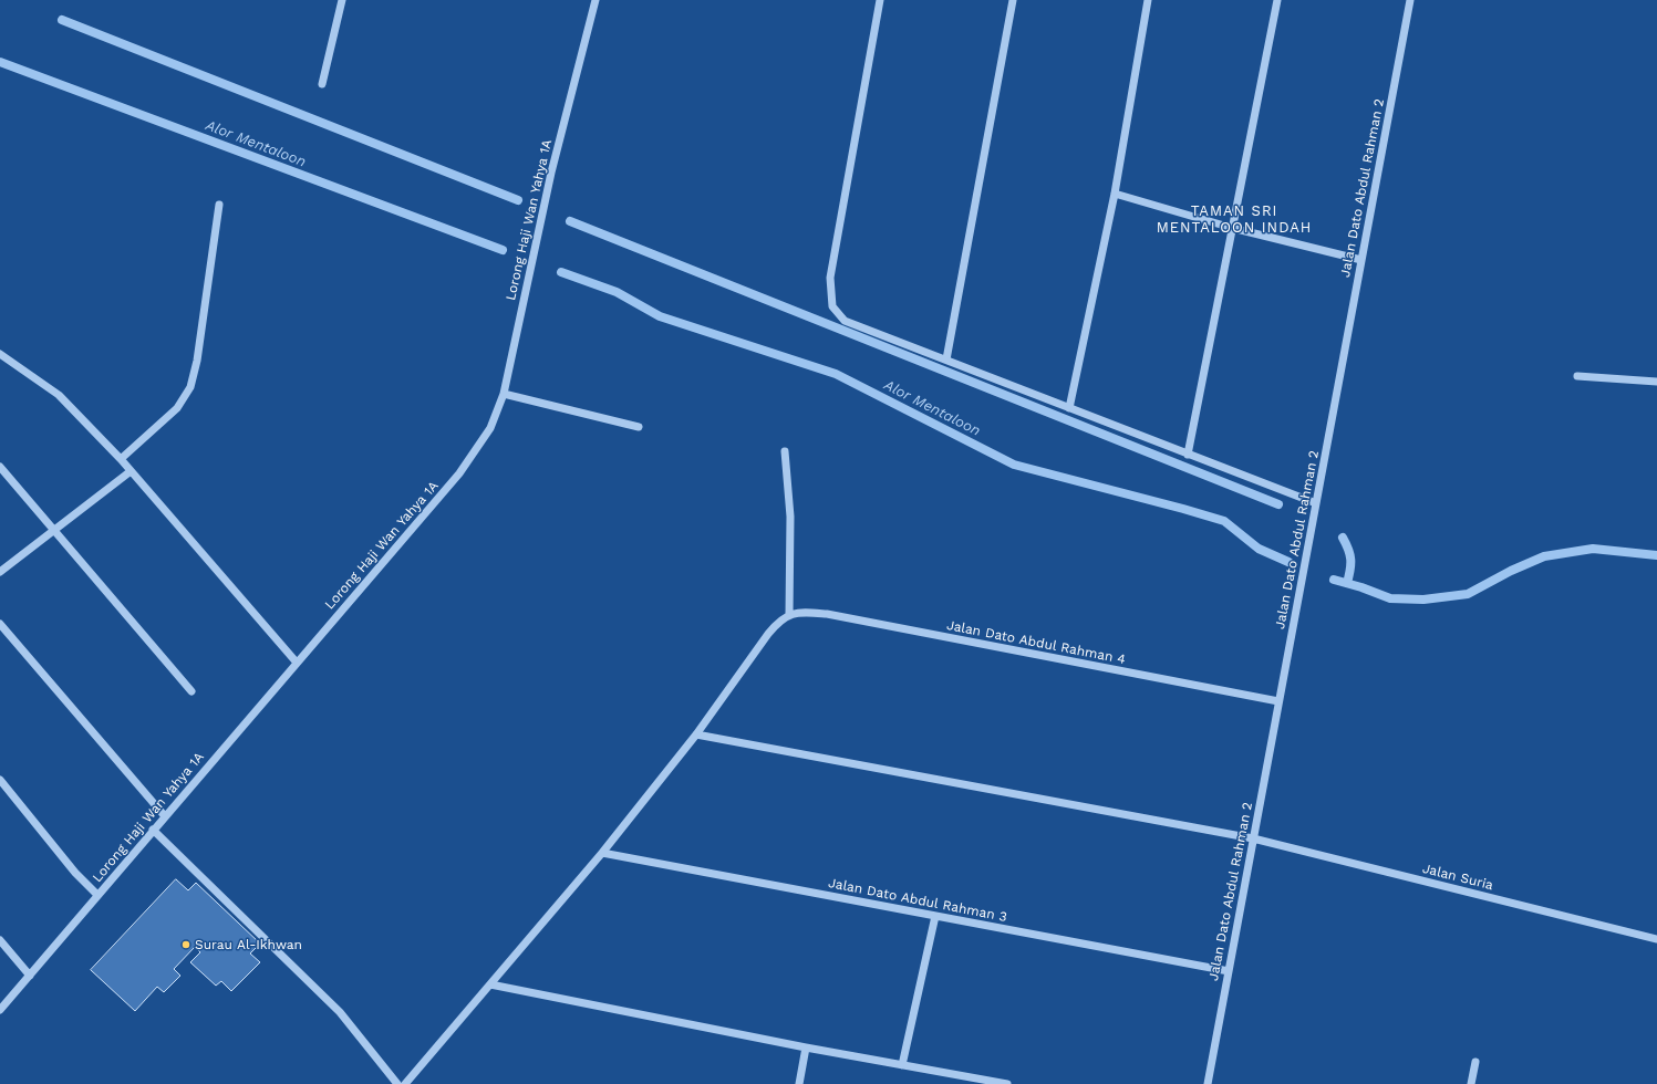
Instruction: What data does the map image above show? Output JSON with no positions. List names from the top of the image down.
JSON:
{
  "streets": {
    "street": [
      "Jalan Dato Abdul Rahman 2",
      "Lorong Haji Wan Yahya 1A",
      "Jalan Dato Abdul Rahman 4",
      "Jalan Suria",
      "Jalan Dato Abdul Rahman 3"
    ]
  },
  "crossings": [
    ["Jalan Dato Abdul Rahman 2", "Jalan Dato Abdul Rahman 4"],
    ["Jalan Dato Abdul Rahman 2", "Jalan Suria"],
    ["Jalan Dato Abdul Rahman 2", "Jalan Dato Abdul Rahman 3"]
  ],
  "districts": ["TAMAN SRI MENTALOON INDAH"],
  "water": ["Alor Mentaloon"],
  "places": ["Surau Al-Ikhwan"]
}
